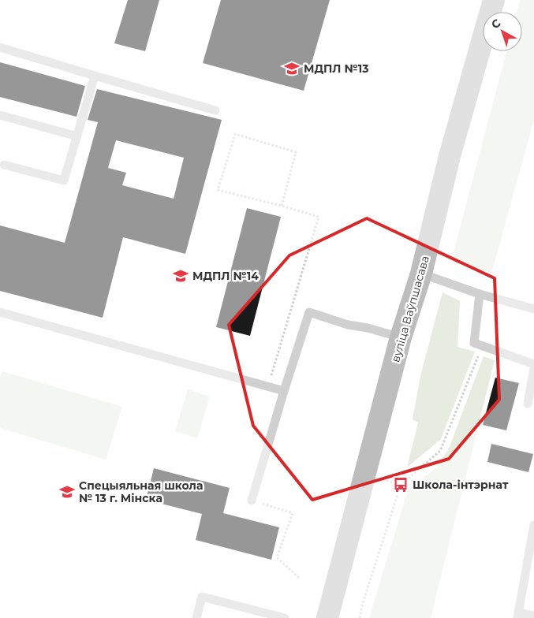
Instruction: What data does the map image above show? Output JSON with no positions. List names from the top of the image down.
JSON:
{
  "streets": {
    "main road": ["вуліца Ваўпшасава"]
  },
  "places": {
    "school or university": ["МДПЛ №13", "МДПЛ №14", "Спецыяльная школа № 13 г. Мінска"],
    "bus stop": ["Школа-інтэрнат"]
  },
  "north": "top left"
}
